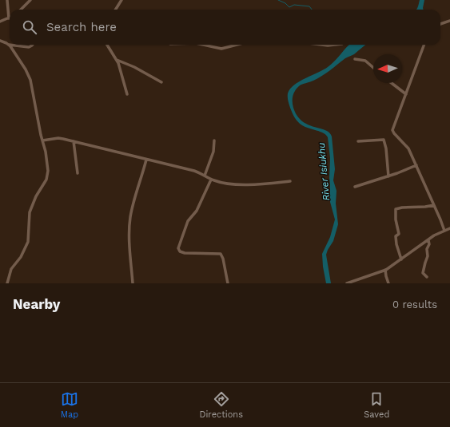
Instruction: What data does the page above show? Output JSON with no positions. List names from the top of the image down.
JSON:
{
  "water": ["River Isiukhu"],
  "north": "left",
  "page": {
    "search": "Search here",
    "heading": ["Nearby", "0 results"],
    "nav": ["Map", "Directions", "Saved"]
  }
}
